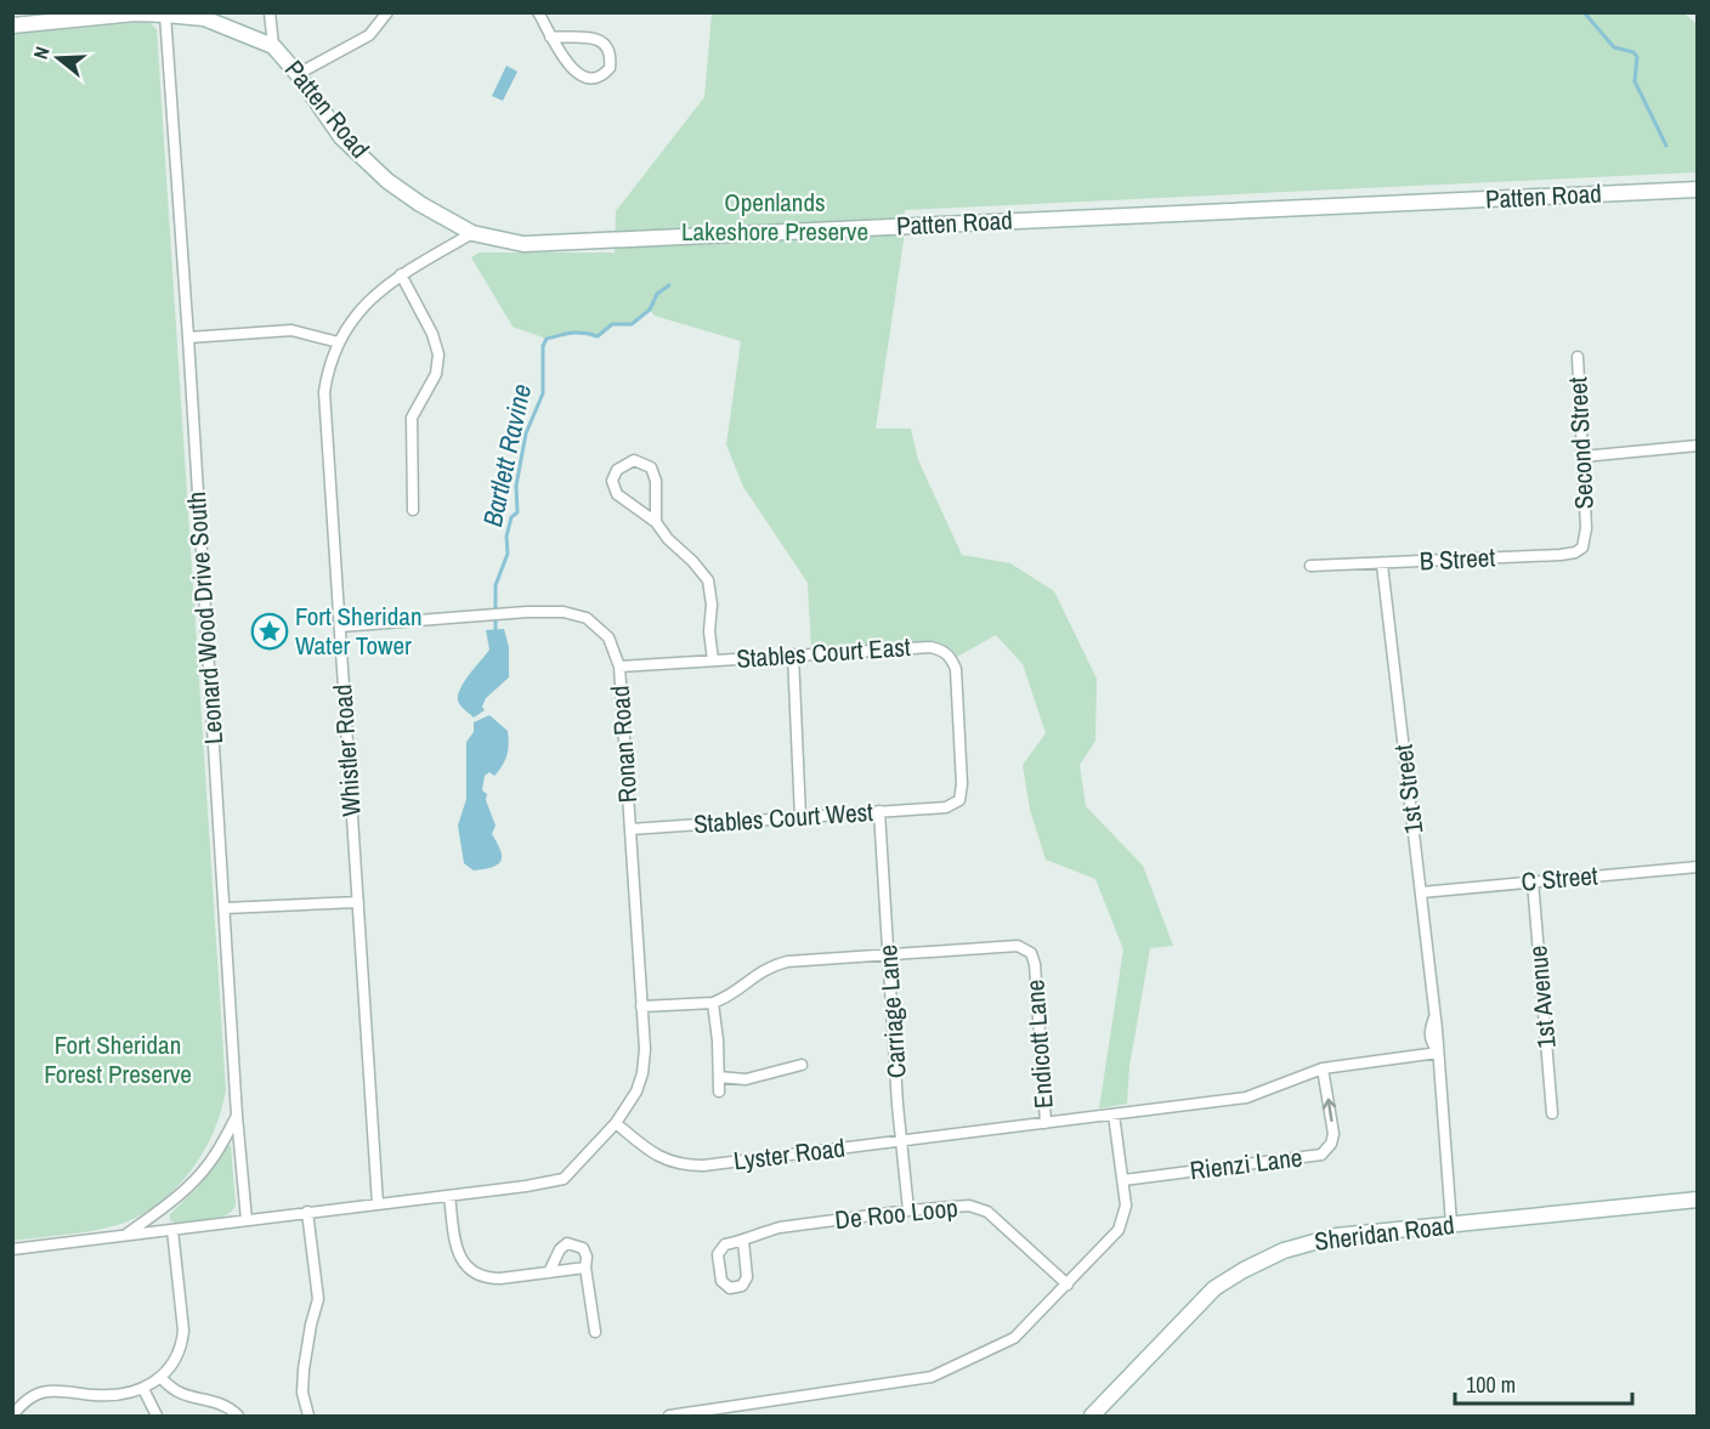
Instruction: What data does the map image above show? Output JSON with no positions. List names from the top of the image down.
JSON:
{
  "streets": {
    "street": [
      "Patten Road",
      "Second Street",
      "B Street",
      "Leonard Wood Drive South",
      "Stables Court East",
      "Ronan Road",
      "Whistler Road",
      "1st Street",
      "Stables Court West",
      "C Street",
      "1st Avenue",
      "Carriage Lane",
      "Endicott Lane",
      "Lyster Road",
      "Rienzi Lane",
      "De Roo Loop",
      "Sheridan Road"
    ]
  },
  "crossings": [
    ["Patten Road", "Leonard Wood Drive South"],
    ["Patten Road", "Whistler Road"],
    ["Second Street", "B Street"],
    ["B Street", "1st Street"],
    ["Stables Court East", "Ronan Road"],
    ["Stables Court East", "Stables Court West"],
    ["Ronan Road", "Whistler Road"],
    ["Ronan Road", "Stables Court West"],
    ["Ronan Road", "Lyster Road"],
    ["1st Street", "C Street"],
    ["1st Street", "Lyster Road"],
    ["1st Street", "Sheridan Road"],
    ["Stables Court West", "Carriage Lane"],
    ["C Street", "1st Avenue"],
    ["Carriage Lane", "Endicott Lane"],
    ["Carriage Lane", "Lyster Road"],
    ["Carriage Lane", "De Roo Loop"],
    ["Endicott Lane", "Lyster Road"],
    ["Lyster Road", "Rienzi Lane"]
  ],
  "water": ["Bartlett Ravine"],
  "parks": ["Openlands Lakeshore Preserve", "Fort Sheridan Forest Preserve"],
  "places": {
    "place": ["Fort Sheridan Water Tower"]
  },
  "scale_bar": "100 m",
  "north": "left"
}
